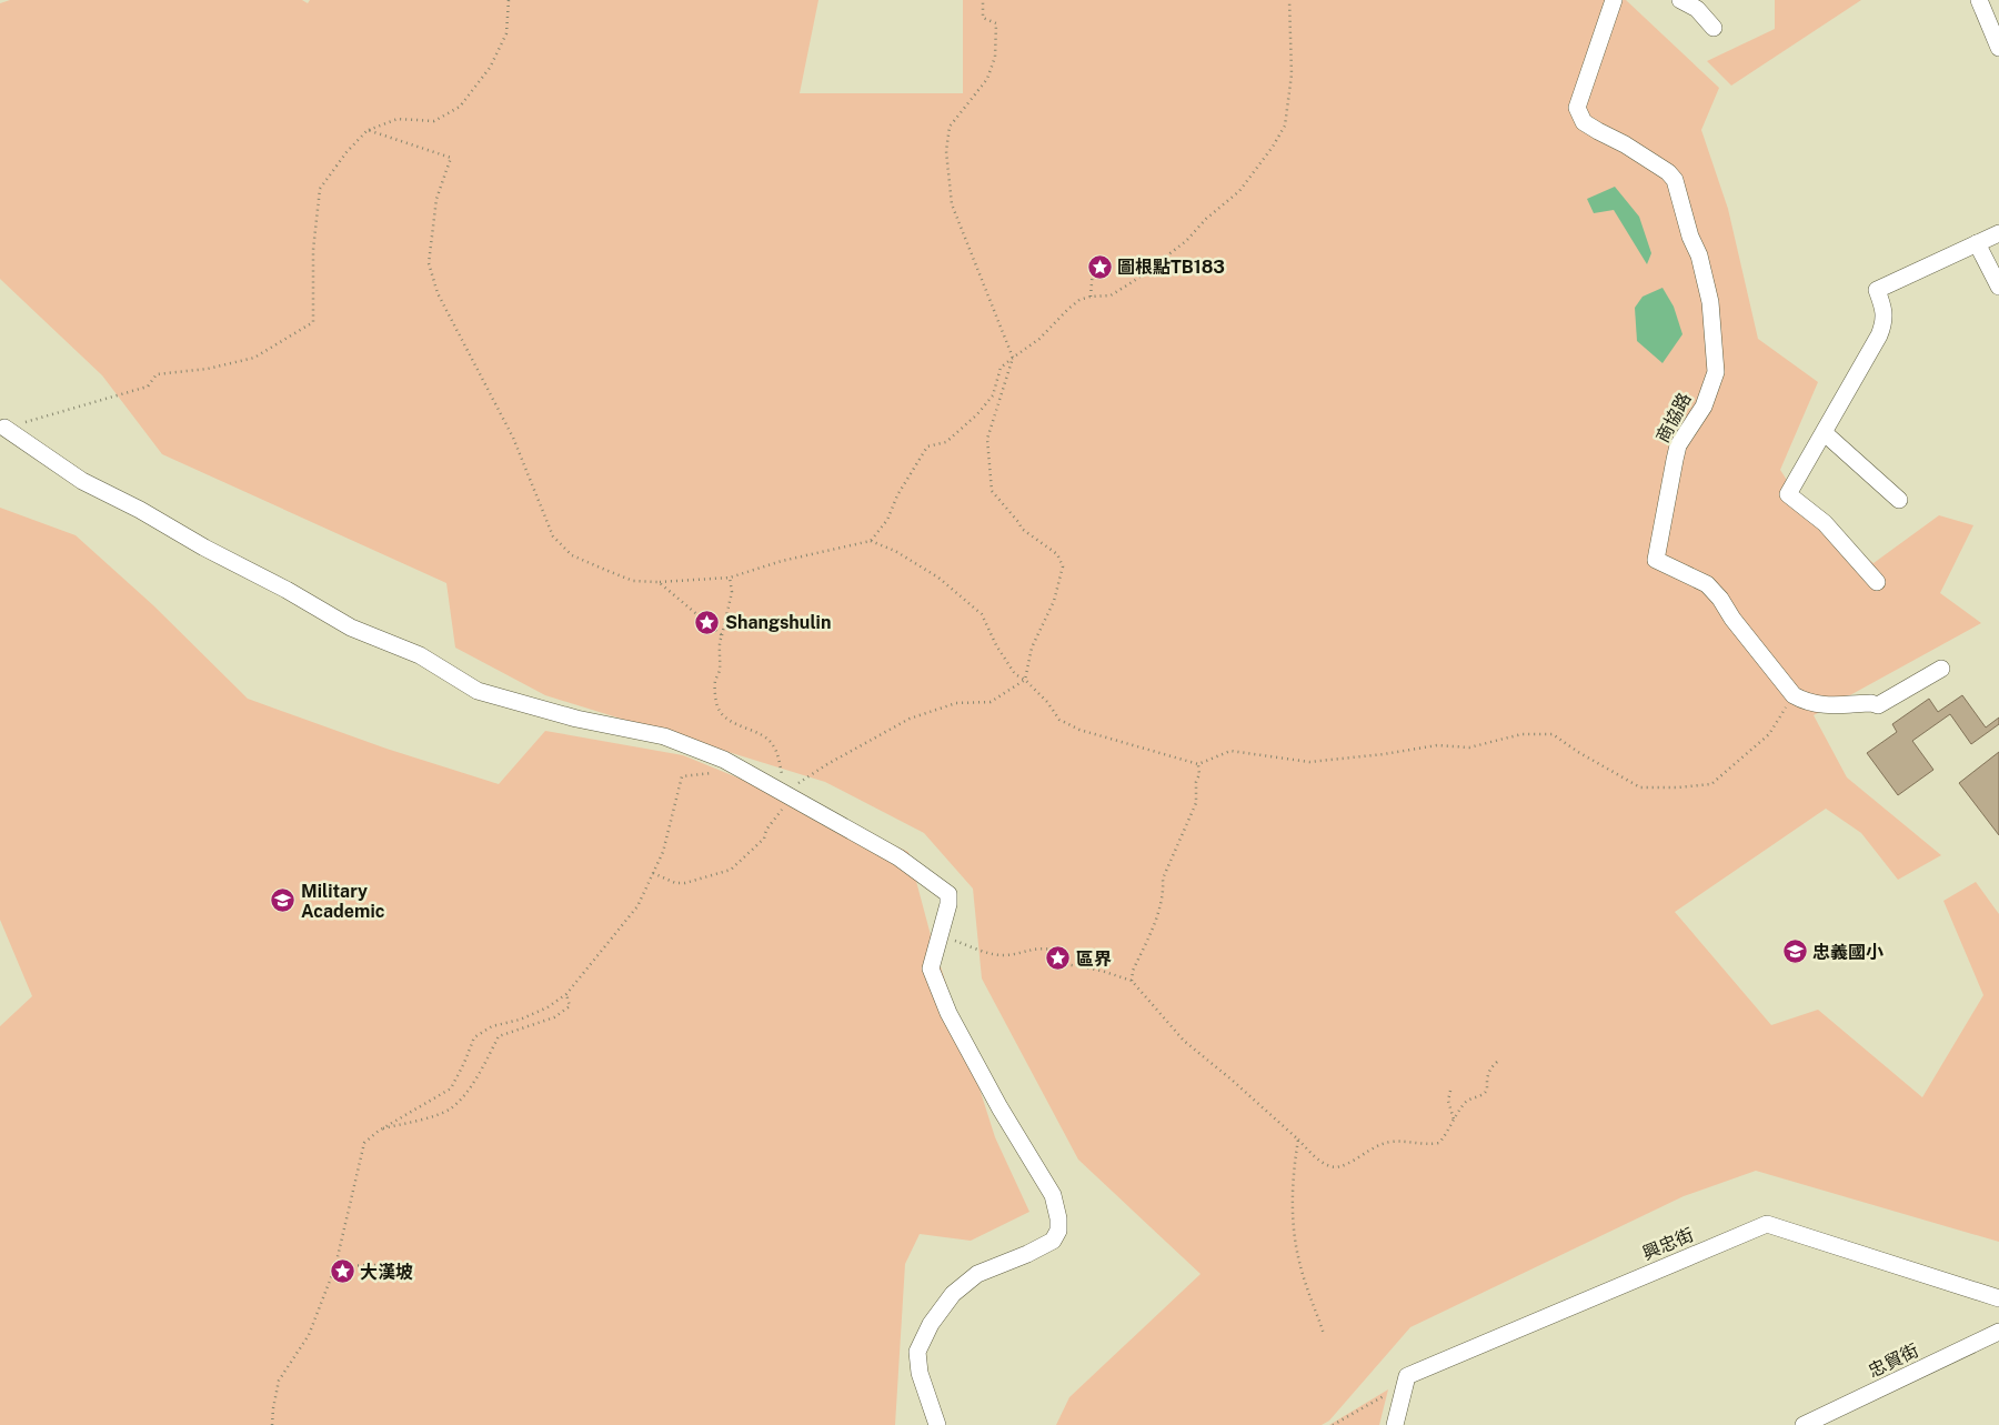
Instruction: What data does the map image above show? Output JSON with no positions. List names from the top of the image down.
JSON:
{
  "streets": {
    "street": ["商協路", "興忠街", "忠貿街"]
  },
  "places": {
    "place": [
      "圖根點TB183",
      "Shangshulin",
      "區界",
      "大漢坡"
    ],
    "school or university": ["Military Academic", "忠義國小"]
  }
}
